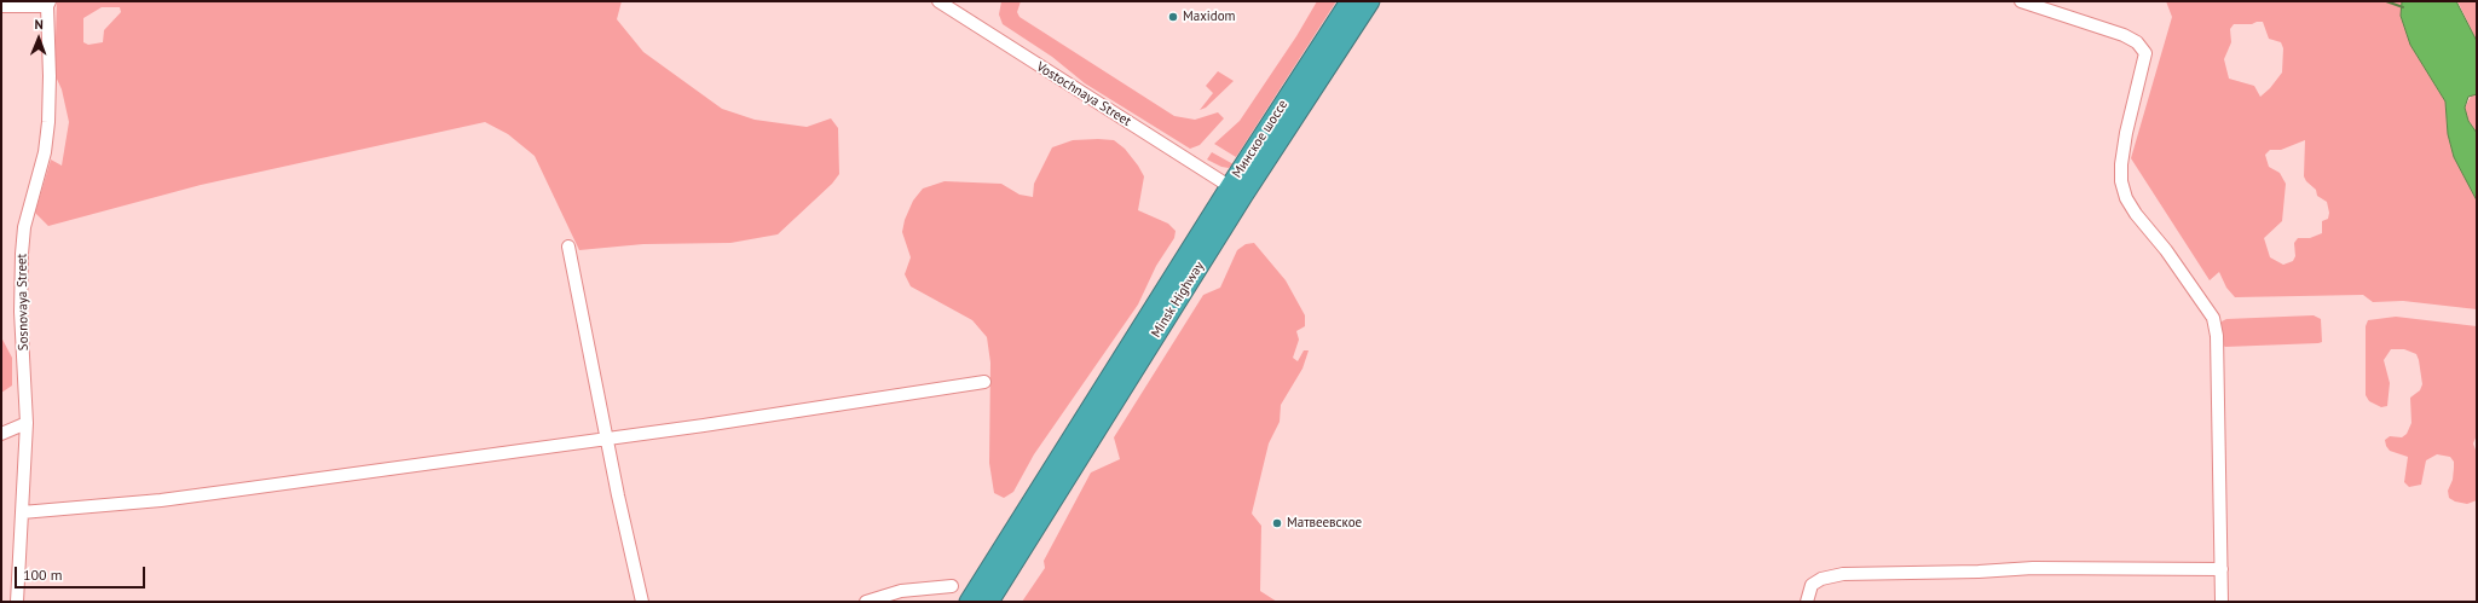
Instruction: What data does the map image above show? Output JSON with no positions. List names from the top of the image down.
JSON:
{
  "streets": {
    "highway": ["Minsk Highway"],
    "street": ["Vostochnaya Street", "Sosnovaya Street"]
  },
  "crossings": [
    ["Vostochnaya Street", "Minsk Highway"]
  ],
  "places": ["Maxidom", "Матвеевское"],
  "scale_bar": "100 m",
  "north": "top"
}
